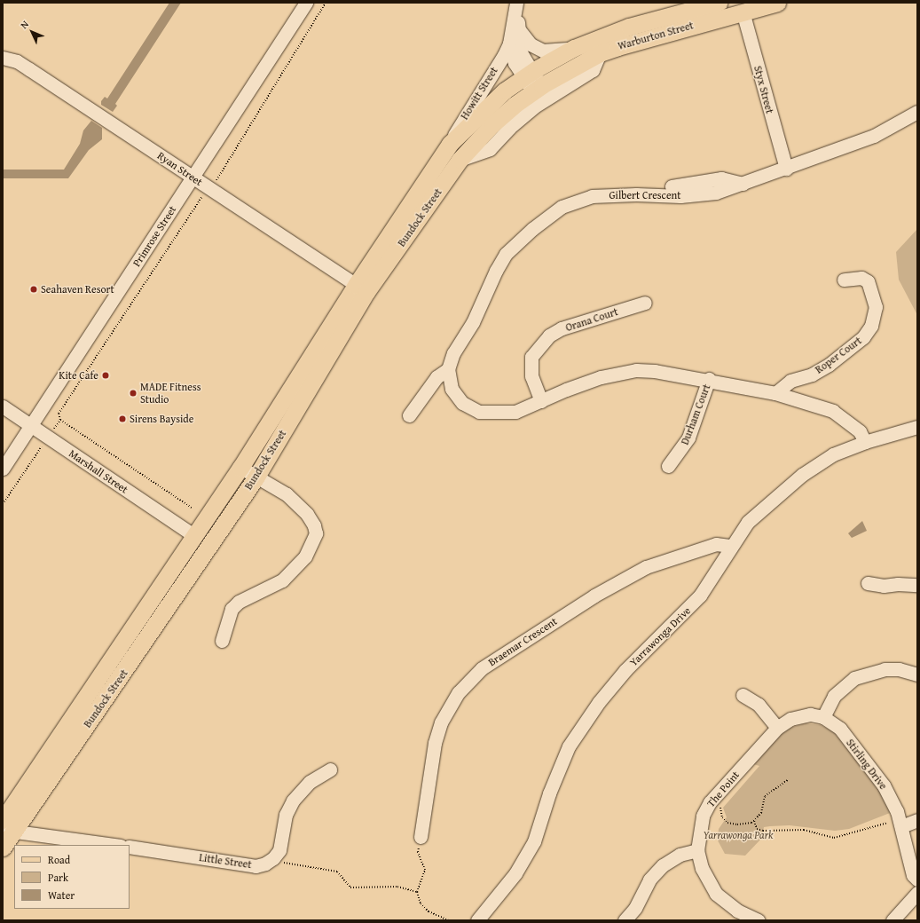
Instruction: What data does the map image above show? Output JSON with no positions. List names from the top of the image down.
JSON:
{
  "streets": {
    "main road": ["Warburton Street", "Bundock Street"],
    "street": [
      "Styx Street",
      "Howitt Street",
      "Ryan Street",
      "Gilbert Crescent",
      "Primrose Street",
      "Orana Court",
      "Roper Court",
      "Durham Court",
      "Marshall Street",
      "Yarrawonga Drive",
      "Braemar Crescent",
      "Stirling Drive",
      "The Point",
      "Little Street"
    ]
  },
  "crossings": [
    ["Warburton Street", "Styx Street"],
    ["Warburton Street", "Howitt Street"],
    ["Warburton Street", "Bundock Street"],
    ["Styx Street", "Gilbert Crescent"],
    ["Howitt Street", "Bundock Street"],
    ["Ryan Street", "Bundock Street"],
    ["Ryan Street", "Primrose Street"],
    ["Gilbert Crescent", "Orana Court"],
    ["Gilbert Crescent", "Roper Court"],
    ["Gilbert Crescent", "Durham Court"],
    ["Gilbert Crescent", "Yarrawonga Drive"],
    ["Bundock Street", "Marshall Street"],
    ["Primrose Street", "Marshall Street"],
    ["Yarrawonga Drive", "Braemar Crescent"],
    ["Stirling Drive", "The Point"]
  ],
  "parks": ["Yarrawonga Park"],
  "places": [
    "Seahaven Resort",
    "Kite Cafe",
    "MADE Fitness Studio",
    "Sirens Bayside"
  ],
  "legend": ["Road", "Park", "Water"],
  "north": "top left"
}
